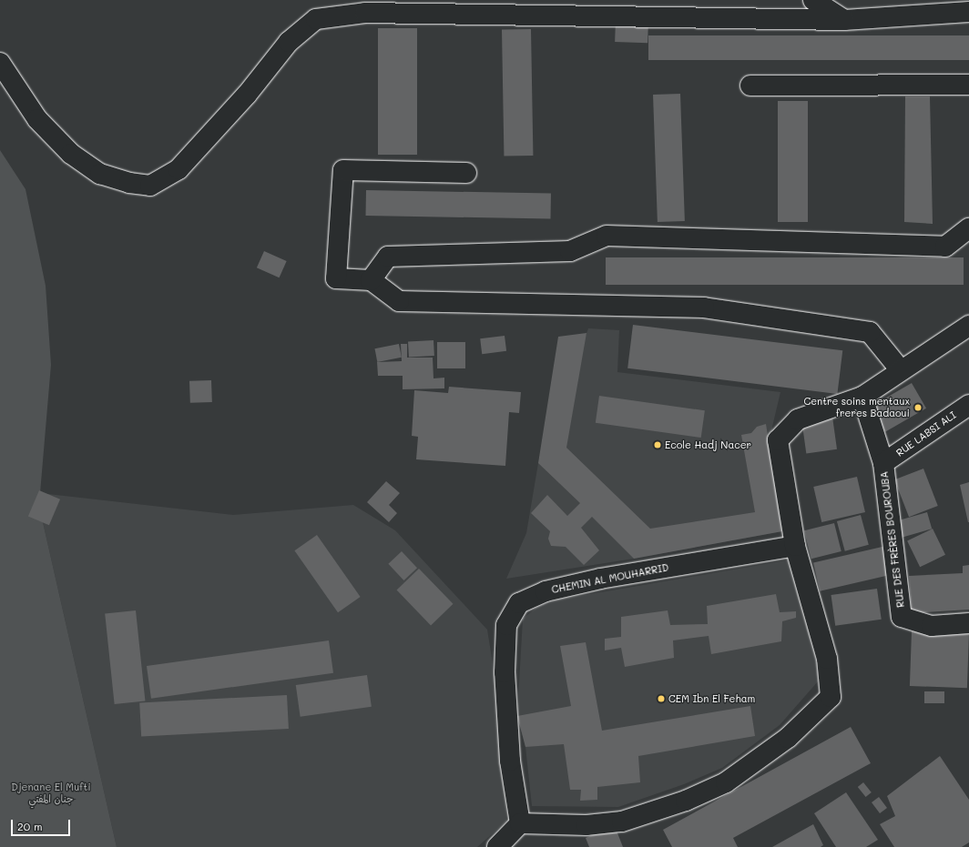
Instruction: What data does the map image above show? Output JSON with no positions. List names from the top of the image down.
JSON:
{
  "streets": {
    "street": ["RUE LABSI ALI", "RUE DES FRÈRES BOUROUBA", "CHEMIN AL MOUHARRID"]
  },
  "crossings": [
    ["RUE LABSI ALI", "RUE DES FRÈRES BOUROUBA"]
  ],
  "parks": ["Djenane El Mufti جنان المفتي"],
  "places": ["Centre soins mentaux freres Badaoui", "Ecole Hadj Nacer", "CEM Ibn El Feham"],
  "scale_bar": "20 m"
}
